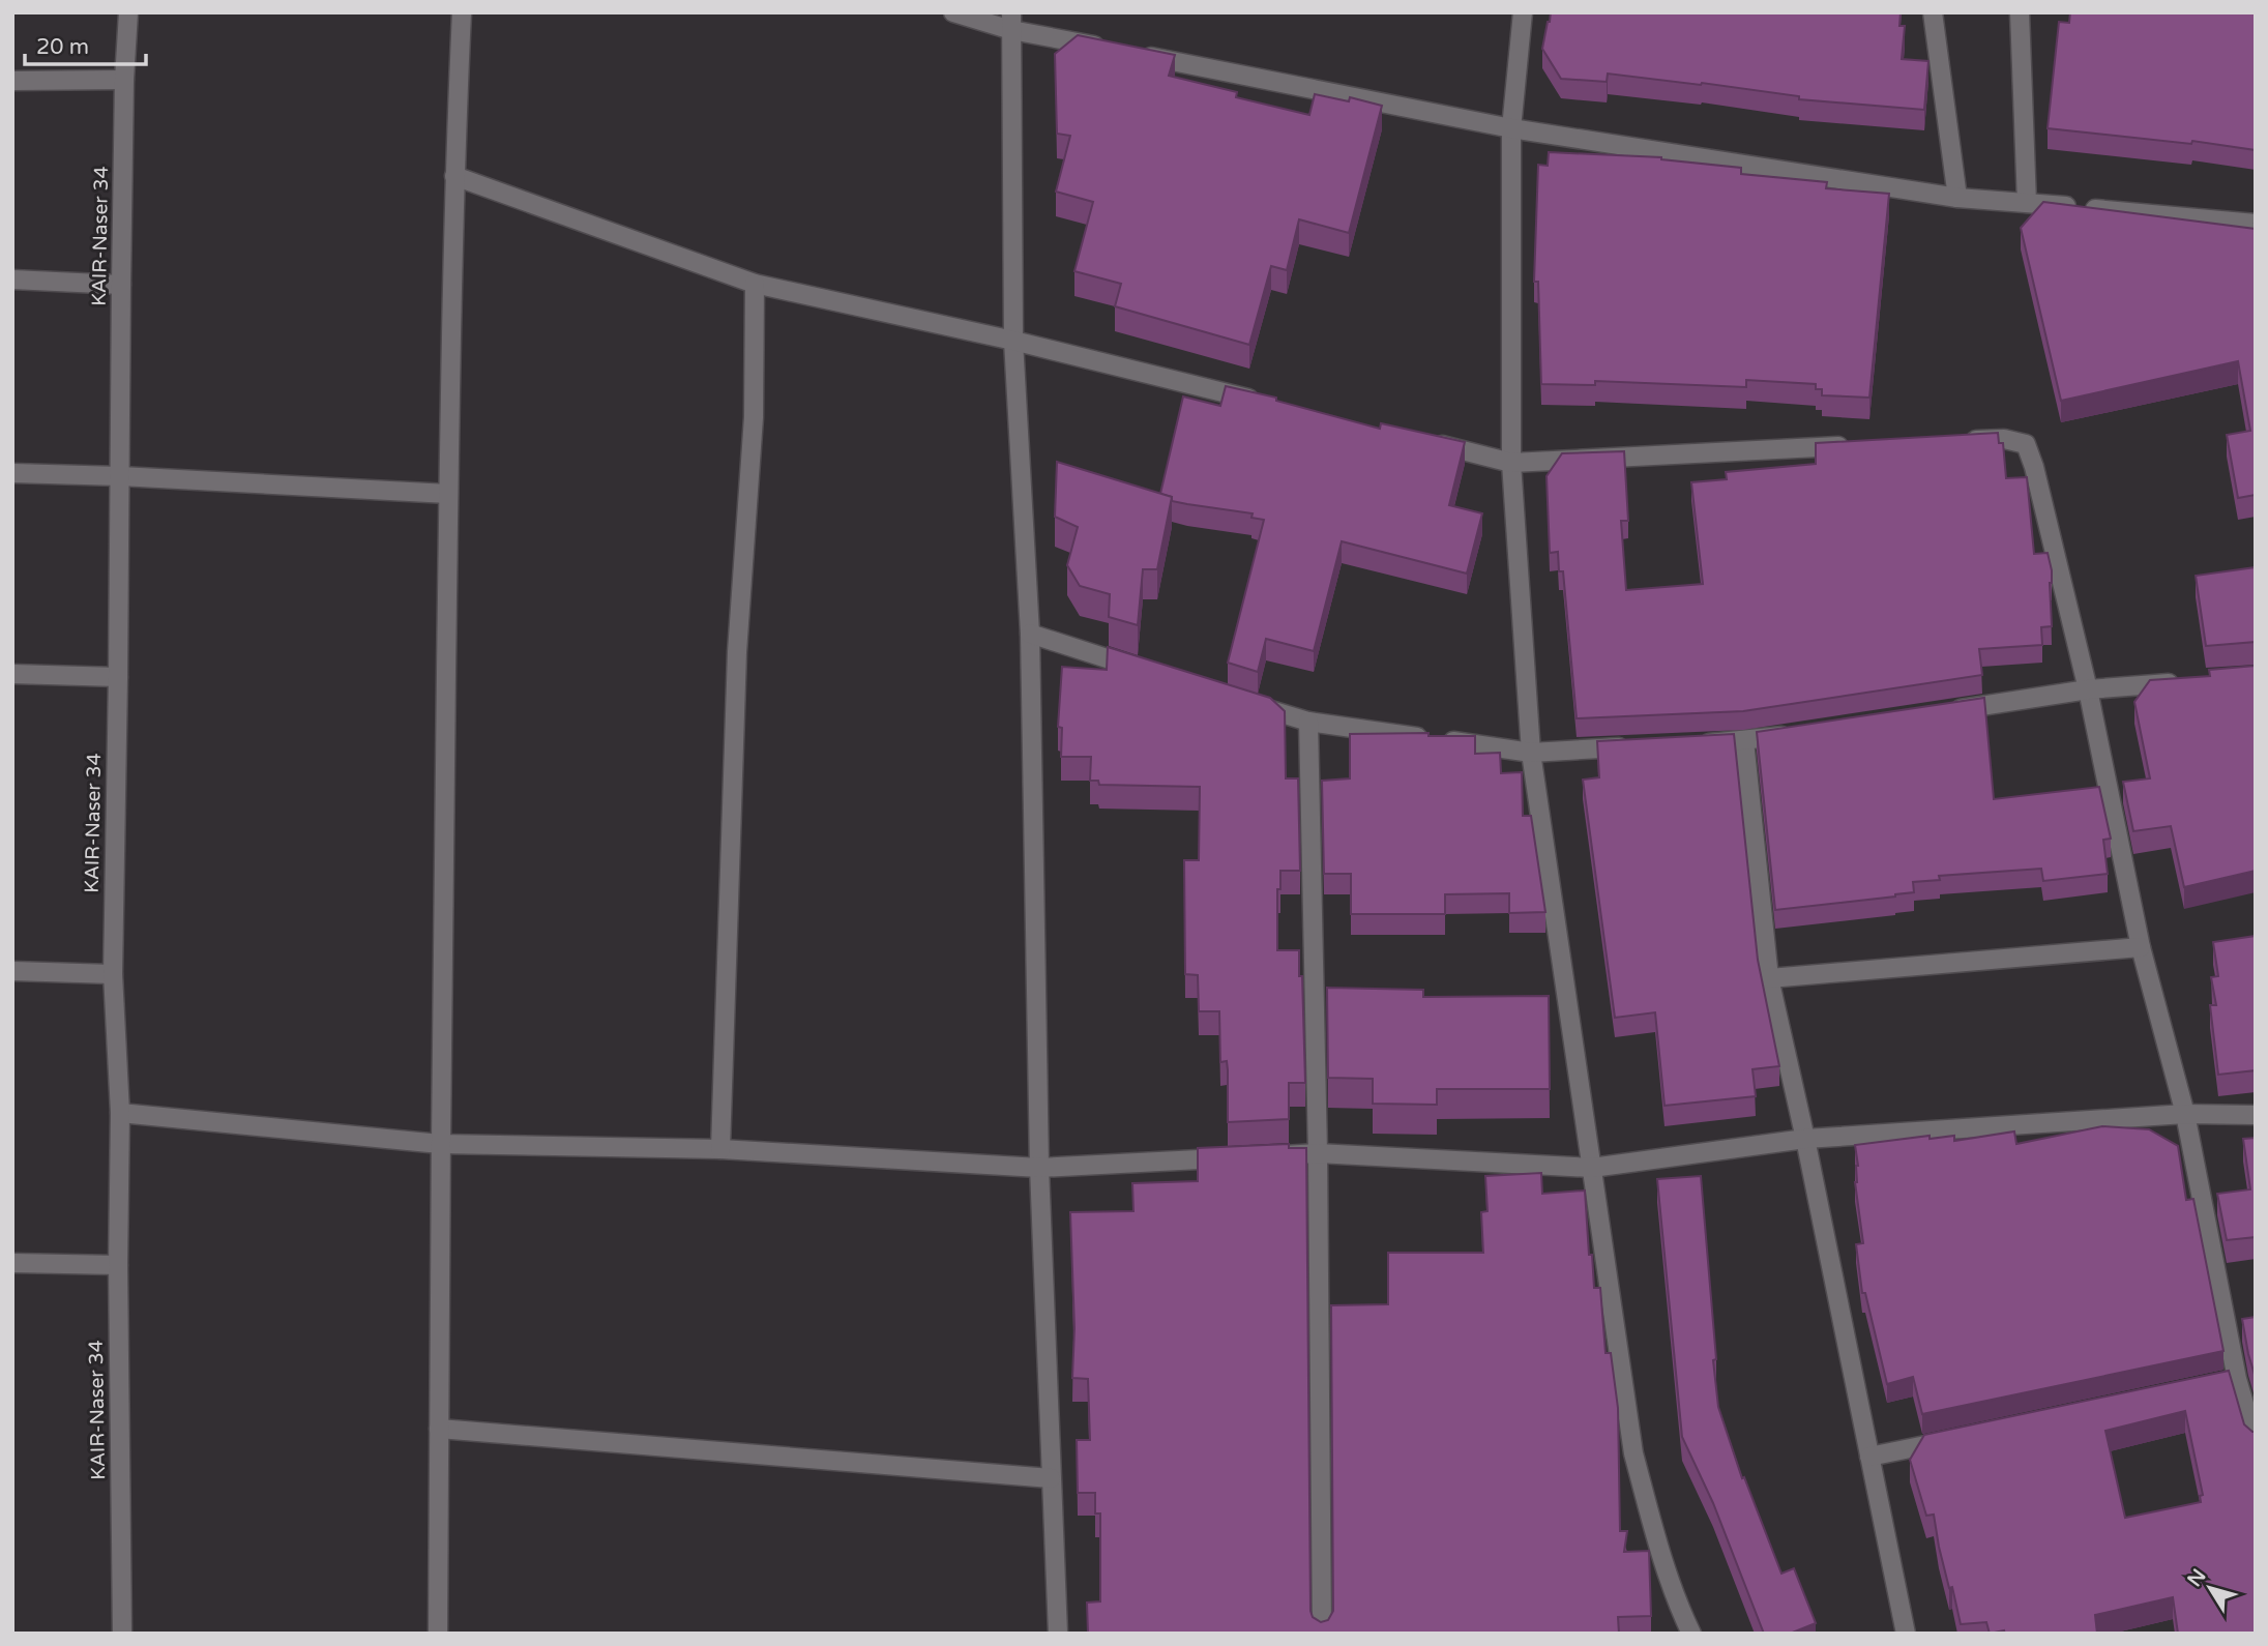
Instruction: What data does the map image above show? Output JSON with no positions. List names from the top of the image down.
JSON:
{
  "streets": {
    "street": ["KAIR-Naser 34"]
  },
  "scale_bar": "20 m",
  "north": "top left"
}
